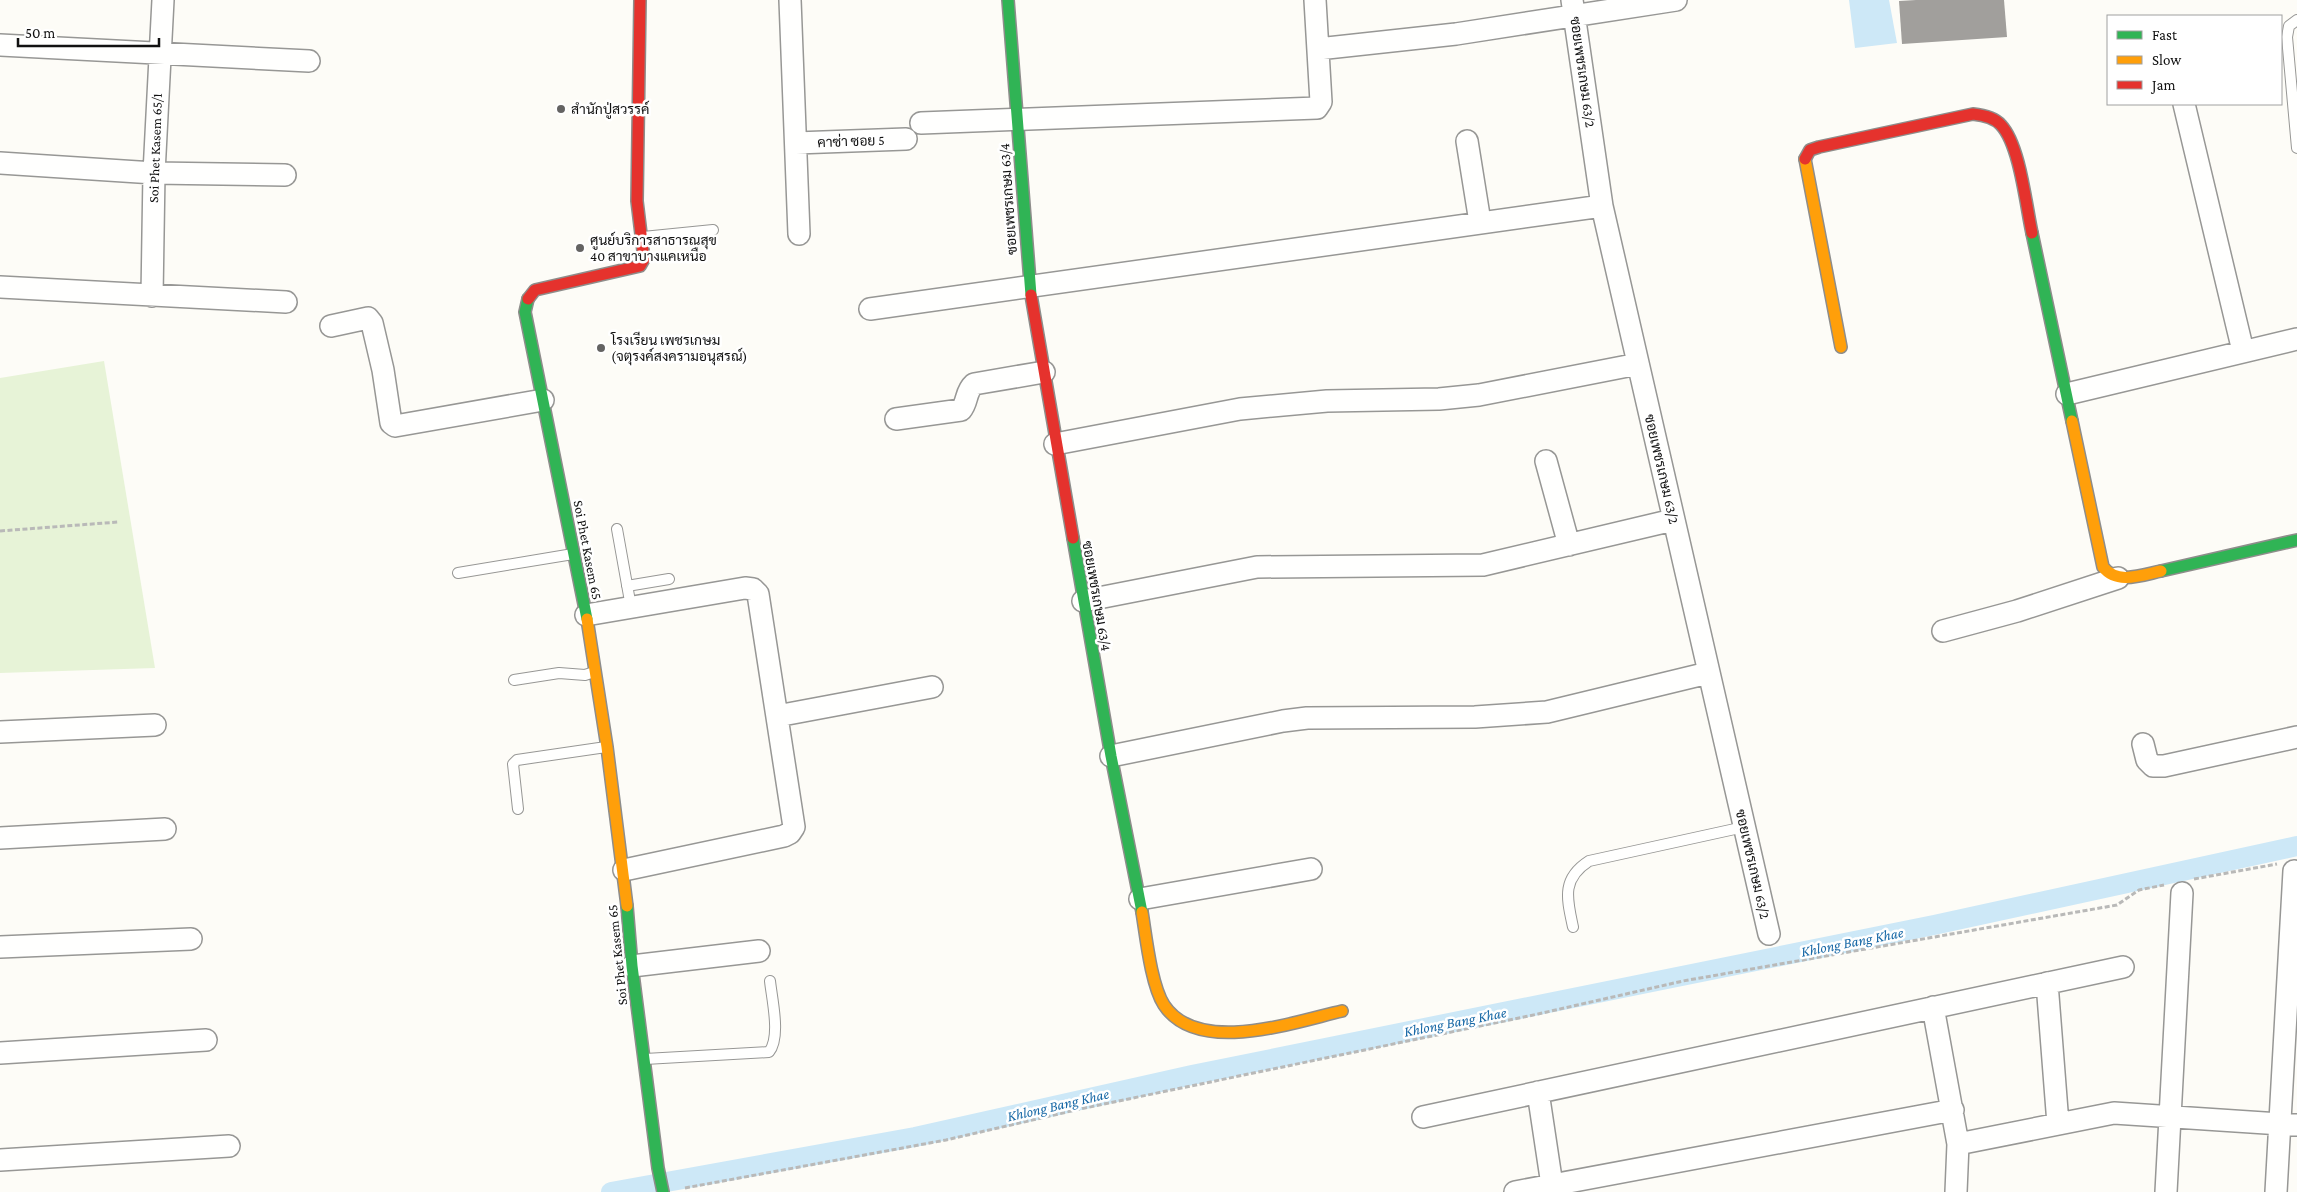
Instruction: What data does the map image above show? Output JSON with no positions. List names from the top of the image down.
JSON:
{
  "streets": {
    "street": [
      "ซอยเพชรเกษม 63/2",
      "คาซ่า ซอย 5",
      "Soi Phet Kasem 65/1",
      "ซอยเพชรเกษม 63/4",
      "Soi Phet Kasem 65"
    ]
  },
  "water": ["Khlong Bang Khae"],
  "places": ["สำนักปู่สวรรค์", "ศูนย์บริการสาธารณสุข 40 สาขาบางแคเหนือ", "โรงเรียน เพชรเกษม (จตุรงค์สงครามอนุสรณ์)"],
  "legend": ["Fast", "Slow", "Jam"],
  "scale_bar": "50 m"
}
